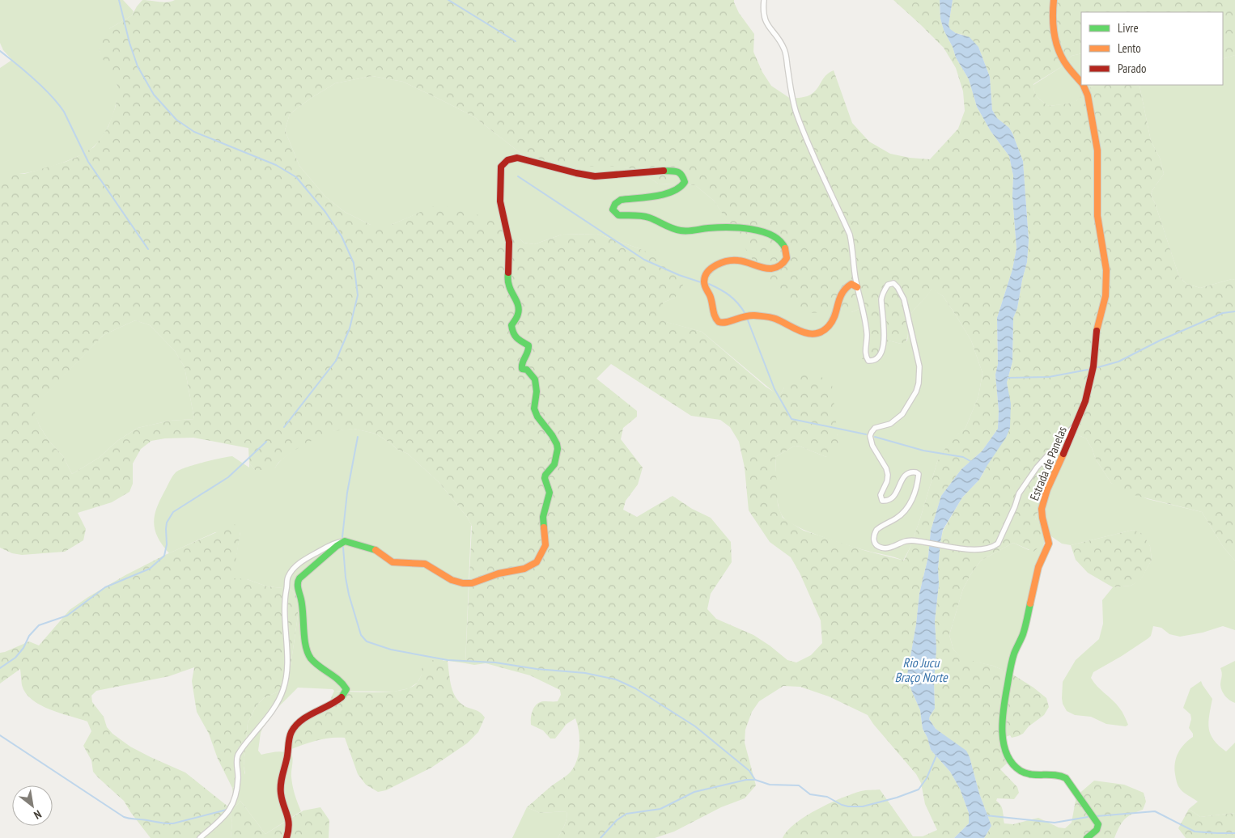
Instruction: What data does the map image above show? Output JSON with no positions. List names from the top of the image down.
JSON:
{
  "streets": {
    "street": ["Estrada de Panelas"]
  },
  "water": ["Rio Jucu Braço Norte"],
  "legend": ["Livre", "Lento", "Parado"],
  "north": "bottom right"
}
